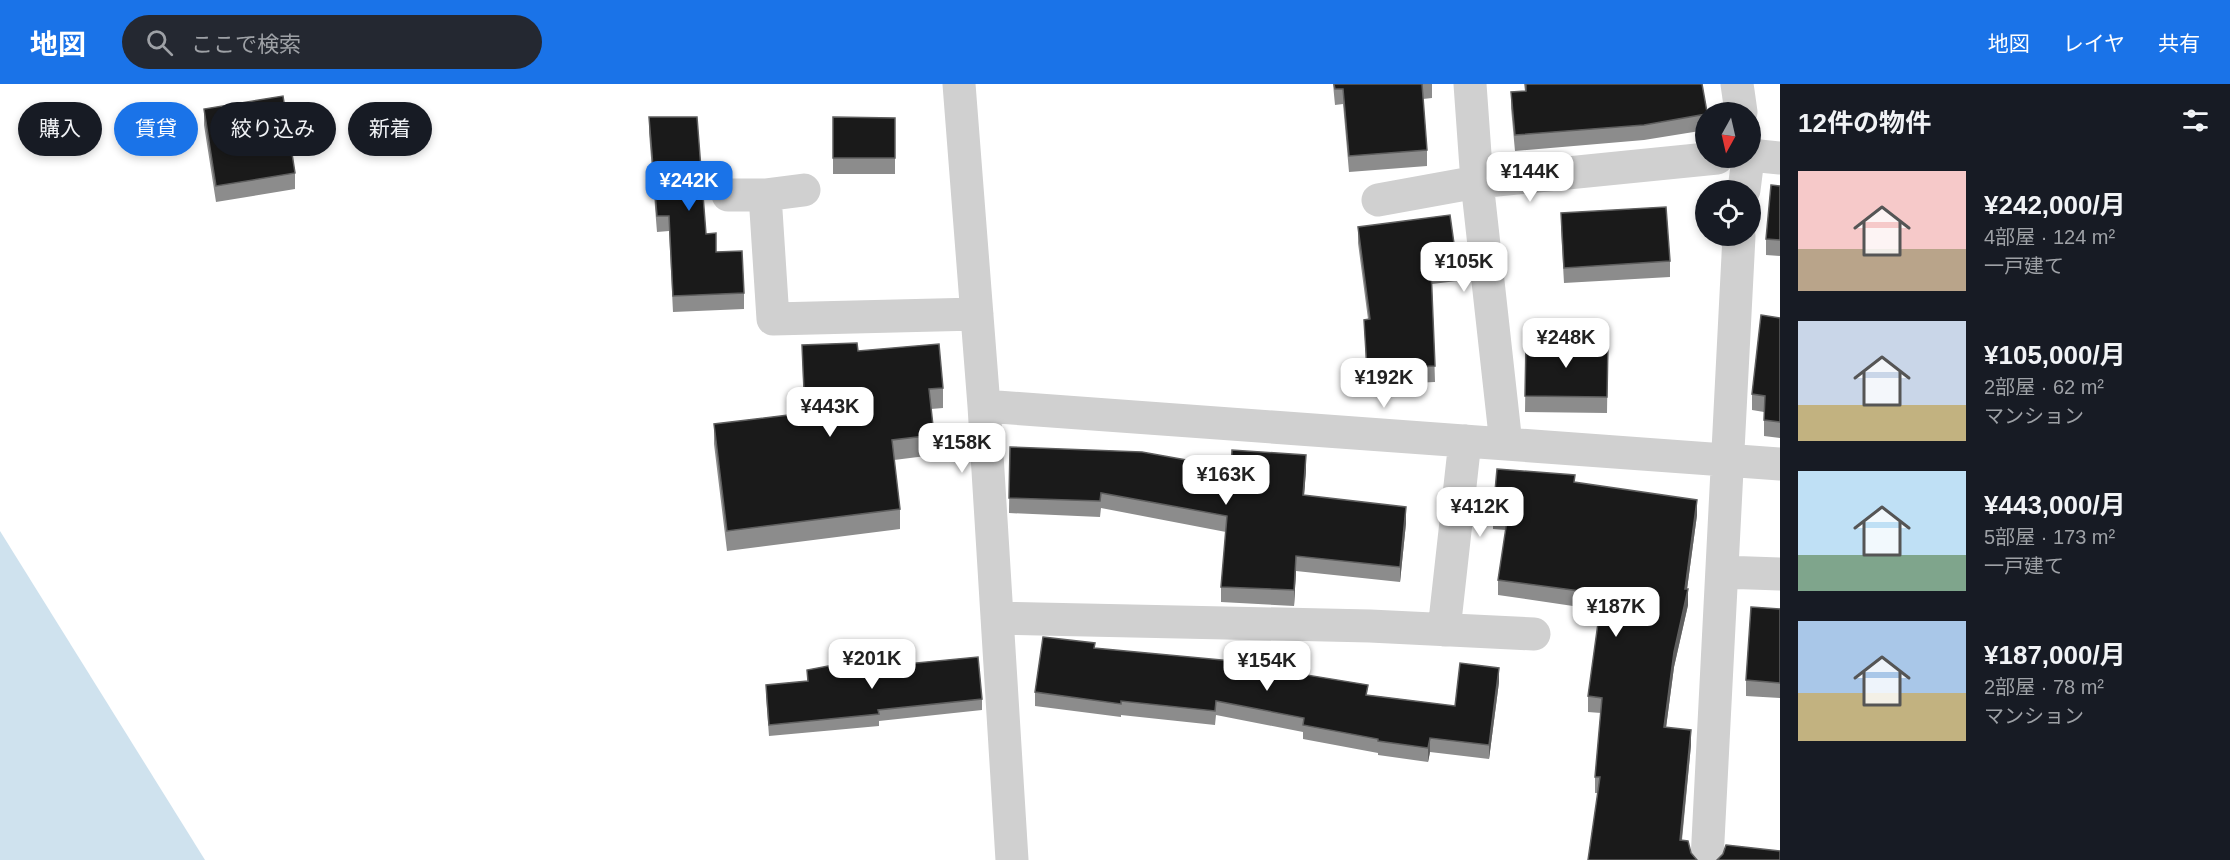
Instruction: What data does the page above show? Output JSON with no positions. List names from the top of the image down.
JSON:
{
  "north": "bottom",
  "page": {
    "header": "地図",
    "search": "ここで検索",
    "nav": ["地図", "レイヤ", "共有"],
    "heading": "12件の物件",
    "chip": [
      "購入",
      "賃貸",
      "絞り込み",
      "新着"
    ],
    "price": [
      "¥144K",
      "¥242K",
      "¥105K",
      "¥248K",
      "¥192K",
      "¥443K",
      "¥158K",
      "¥163K",
      "¥412K",
      "¥187K",
      "¥201K",
      "¥154K"
    ],
    "list": [
      {
        "name": "¥242,000/月",
        "note": "4部屋 · 124 m² · 一戸建て"
      },
      {
        "name": "¥105,000/月",
        "note": "2部屋 · 62 m² · マンション"
      },
      {
        "name": "¥443,000/月",
        "note": "5部屋 · 173 m² · 一戸建て"
      },
      {
        "name": "¥187,000/月",
        "note": "2部屋 · 78 m² · マンション"
      }
    ]
  }
}
